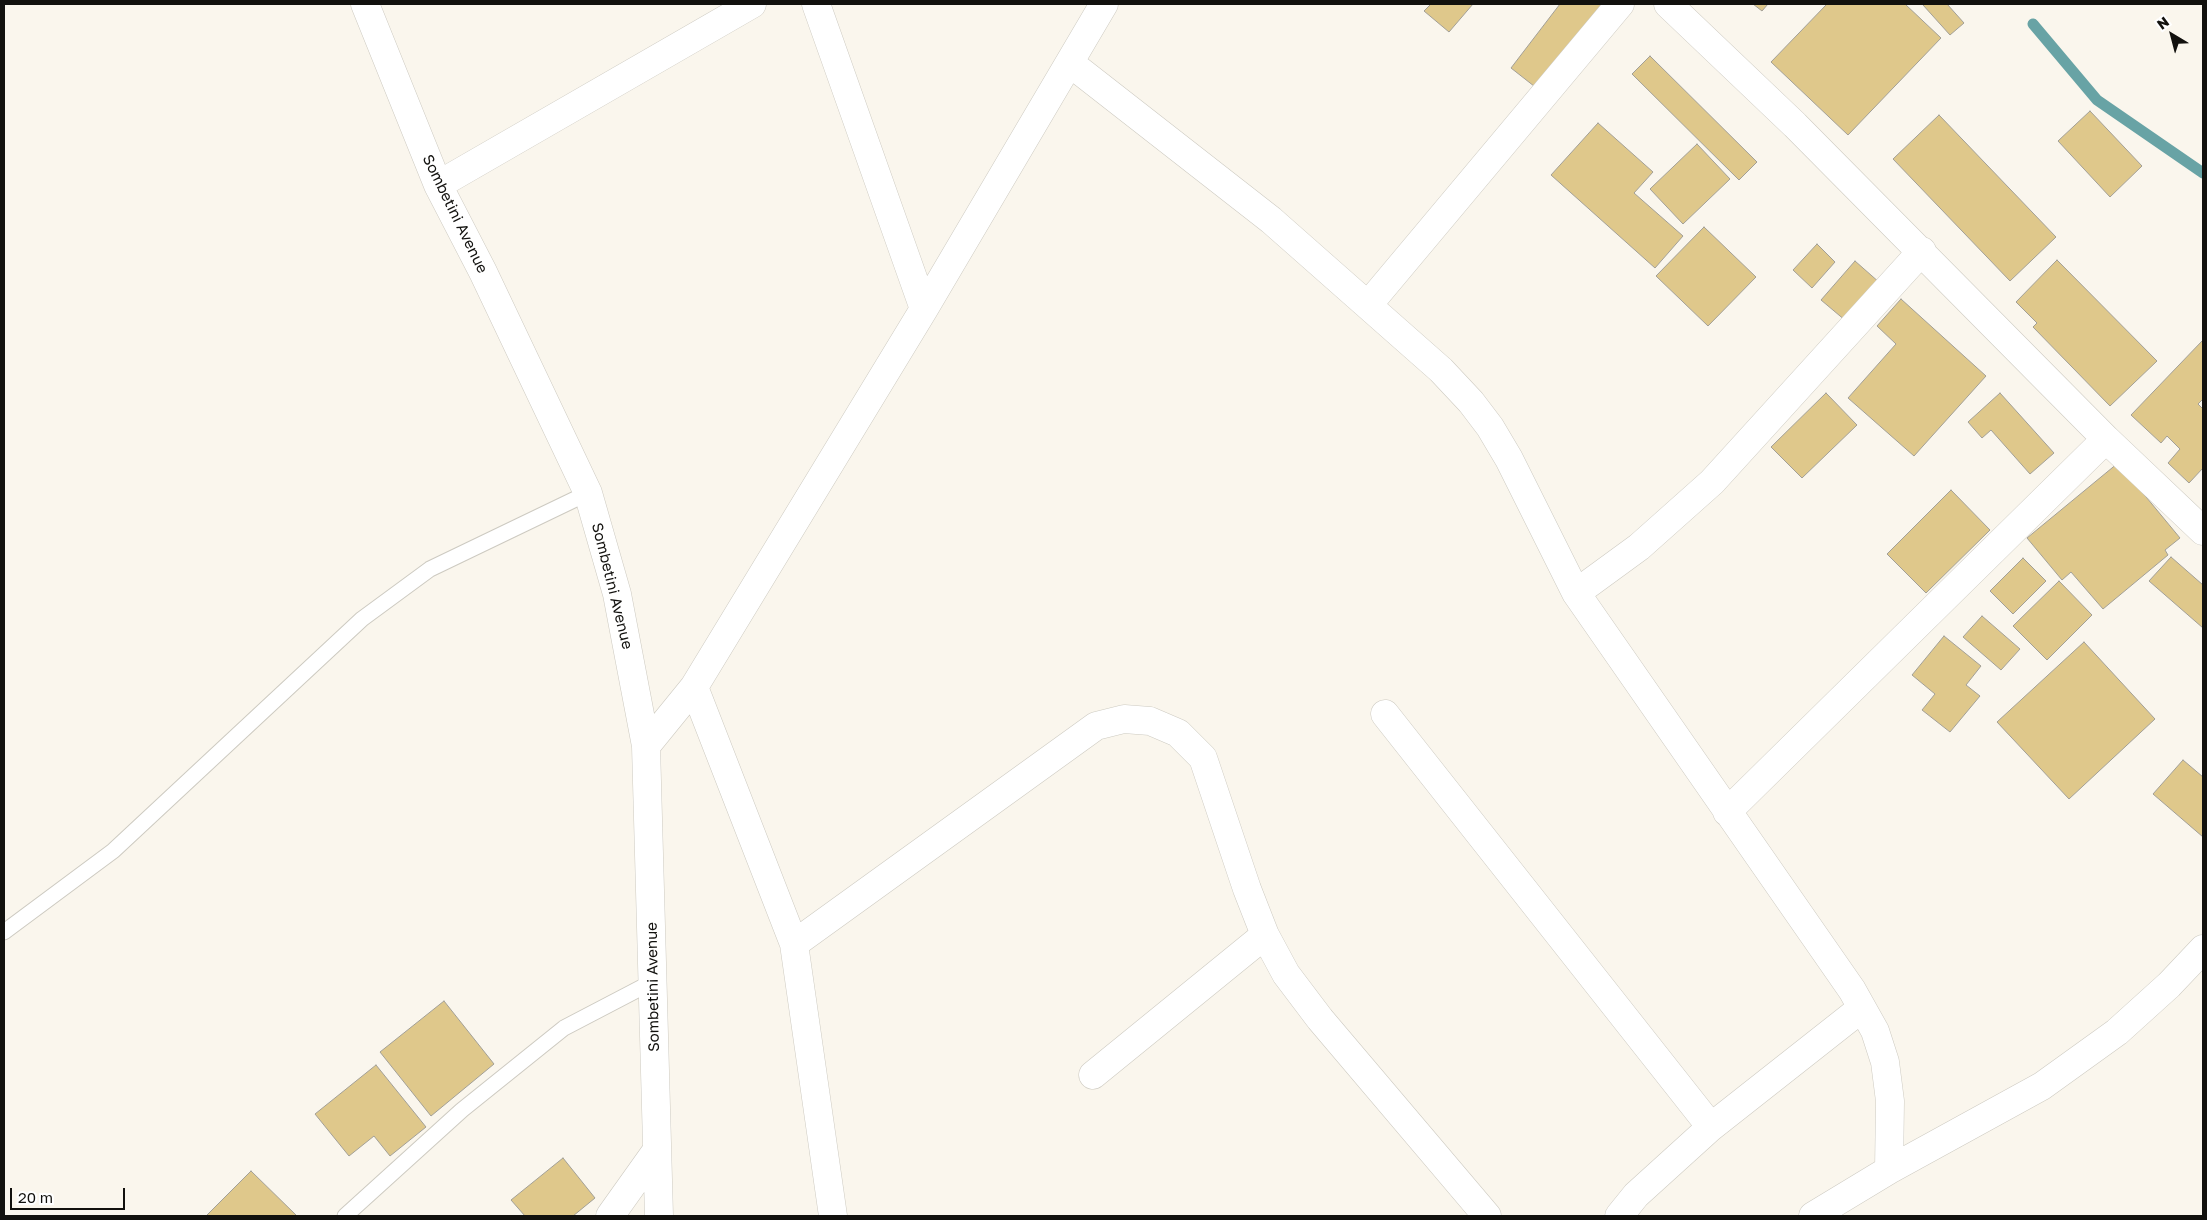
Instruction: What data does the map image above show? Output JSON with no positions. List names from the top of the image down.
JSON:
{
  "streets": {
    "street": ["Sombetini Avenue"]
  },
  "scale_bar": "20 m",
  "north": "top left"
}
